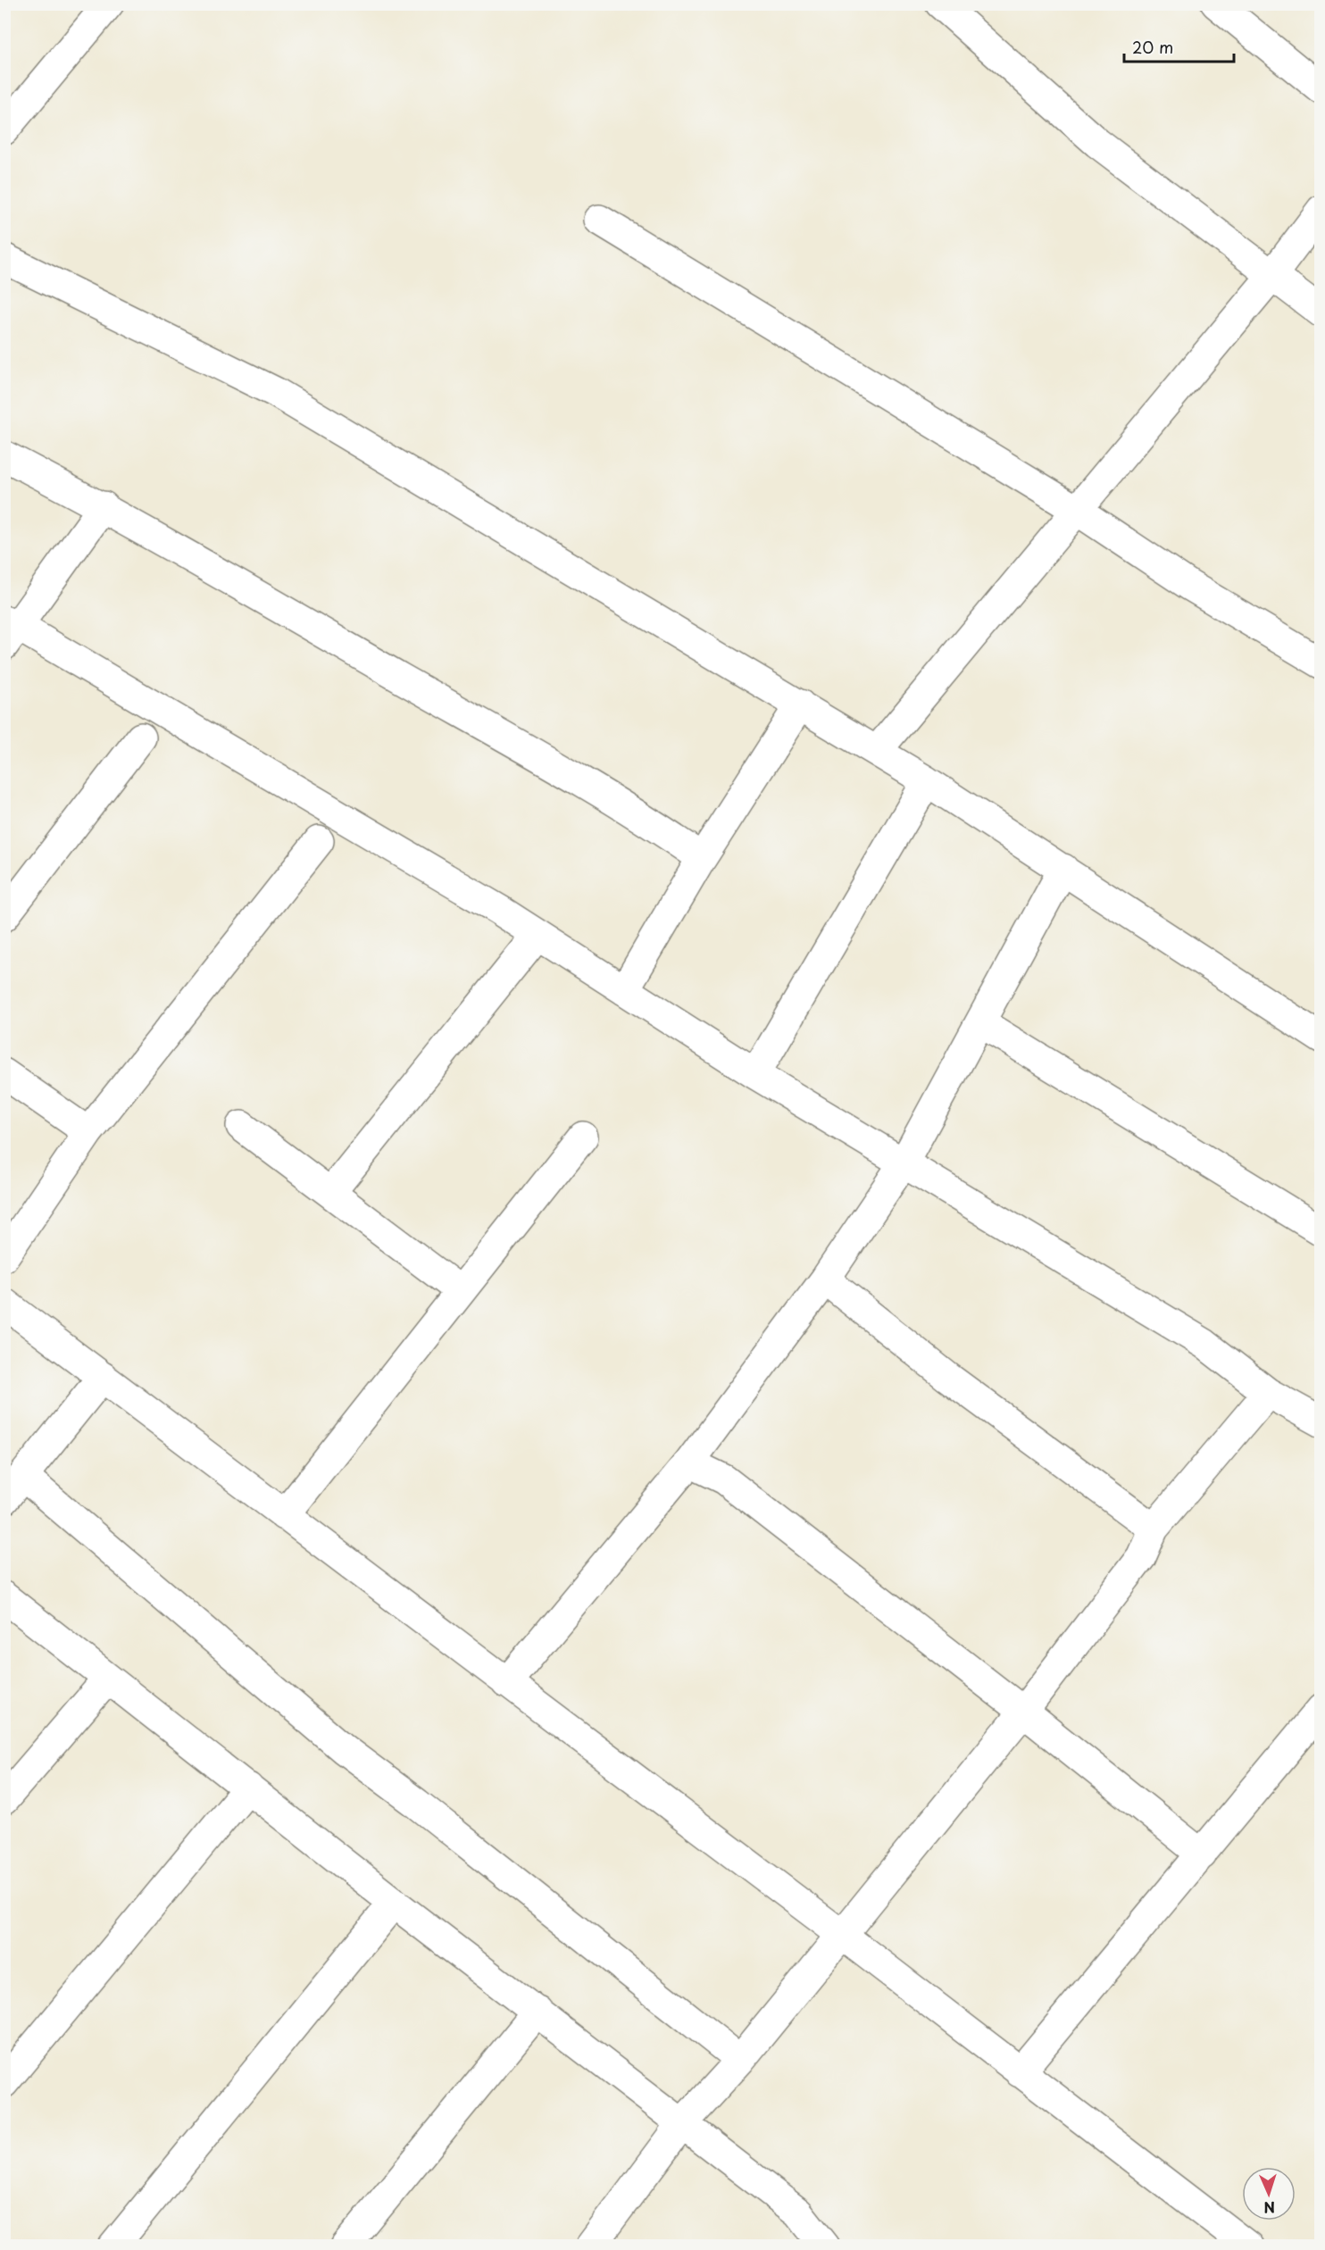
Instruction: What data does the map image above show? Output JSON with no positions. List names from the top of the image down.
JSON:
{
  "scale_bar": "20 m",
  "north": "bottom"
}
